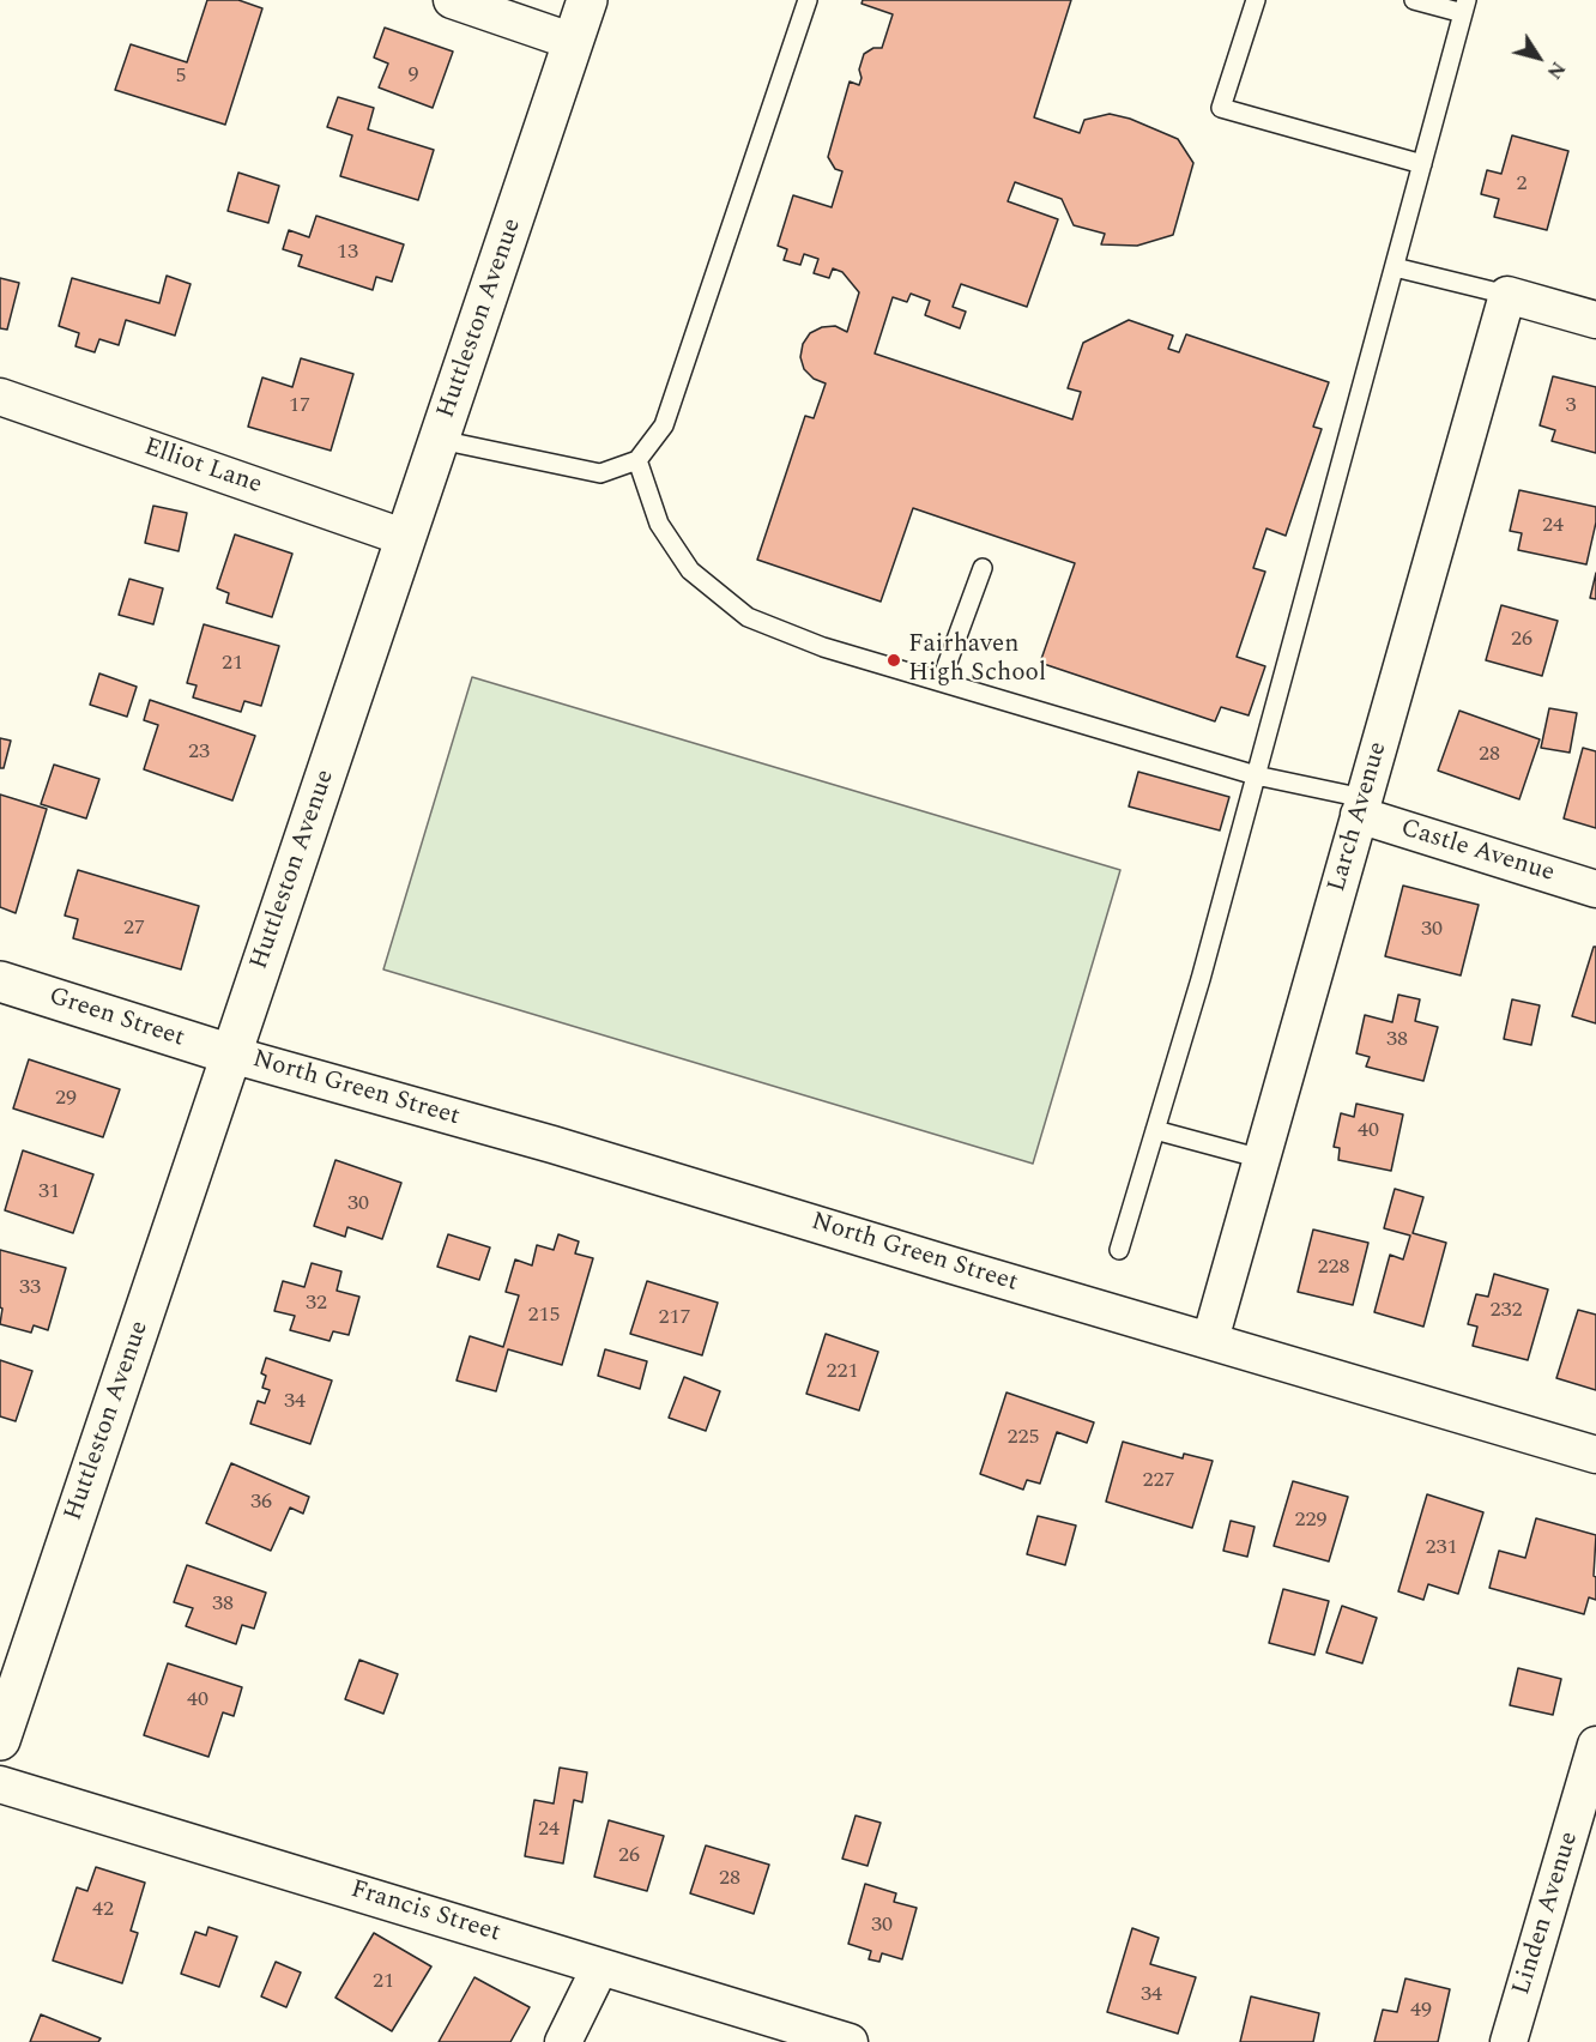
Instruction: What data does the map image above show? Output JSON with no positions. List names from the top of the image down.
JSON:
{
  "streets": {
    "main road": ["Huttleston Avenue", "Green Street"],
    "street": [
      "Elliot Lane",
      "Larch Avenue",
      "Castle Avenue",
      "North Green Street",
      "Francis Street",
      "Linden Avenue"
    ]
  },
  "crossings": [
    ["Huttleston Avenue", "Elliot Lane"],
    ["Huttleston Avenue", "Green Street"],
    ["Huttleston Avenue", "North Green Street"],
    ["Larch Avenue", "Castle Avenue"],
    ["Larch Avenue", "North Green Street"],
    ["Green Street", "North Green Street"]
  ],
  "places": ["Fairhaven High School"],
  "house_numbers": [
    "9",
    "5",
    "2",
    "13",
    "17",
    "3",
    "24",
    "26",
    "21",
    "23",
    "28",
    "27",
    "30",
    "38",
    "29",
    "40",
    "31",
    "30",
    "228",
    "33",
    "32",
    "232",
    "215",
    "217",
    "221",
    "34",
    "225",
    "227",
    "36",
    "229",
    "231",
    "38",
    "40",
    "24",
    "26",
    "28",
    "42",
    "30",
    "21",
    "34",
    "49"
  ],
  "north": "bottom right"
}
